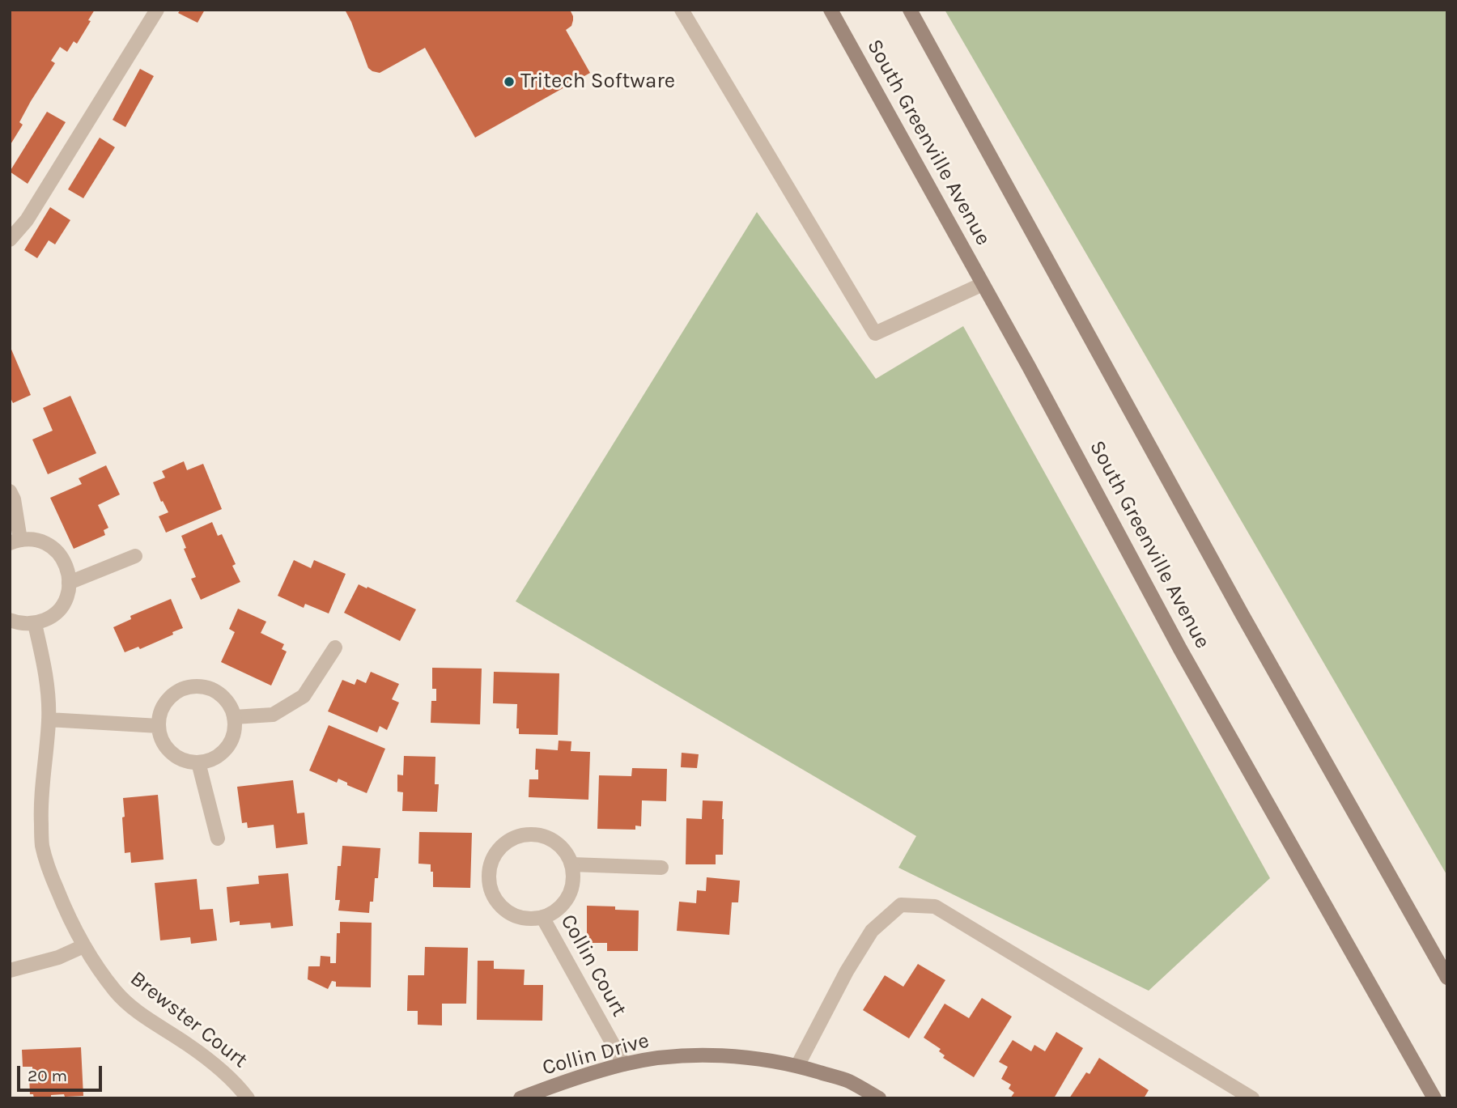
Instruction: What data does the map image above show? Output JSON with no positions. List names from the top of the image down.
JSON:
{
  "streets": {
    "main road": ["South Greenville Avenue", "Collin Drive"],
    "street": ["Collin Court", "Brewster Court"]
  },
  "crossings": [
    ["Collin Court", "Collin Drive"]
  ],
  "places": ["Tritech Software"],
  "scale_bar": "20 m"
}
